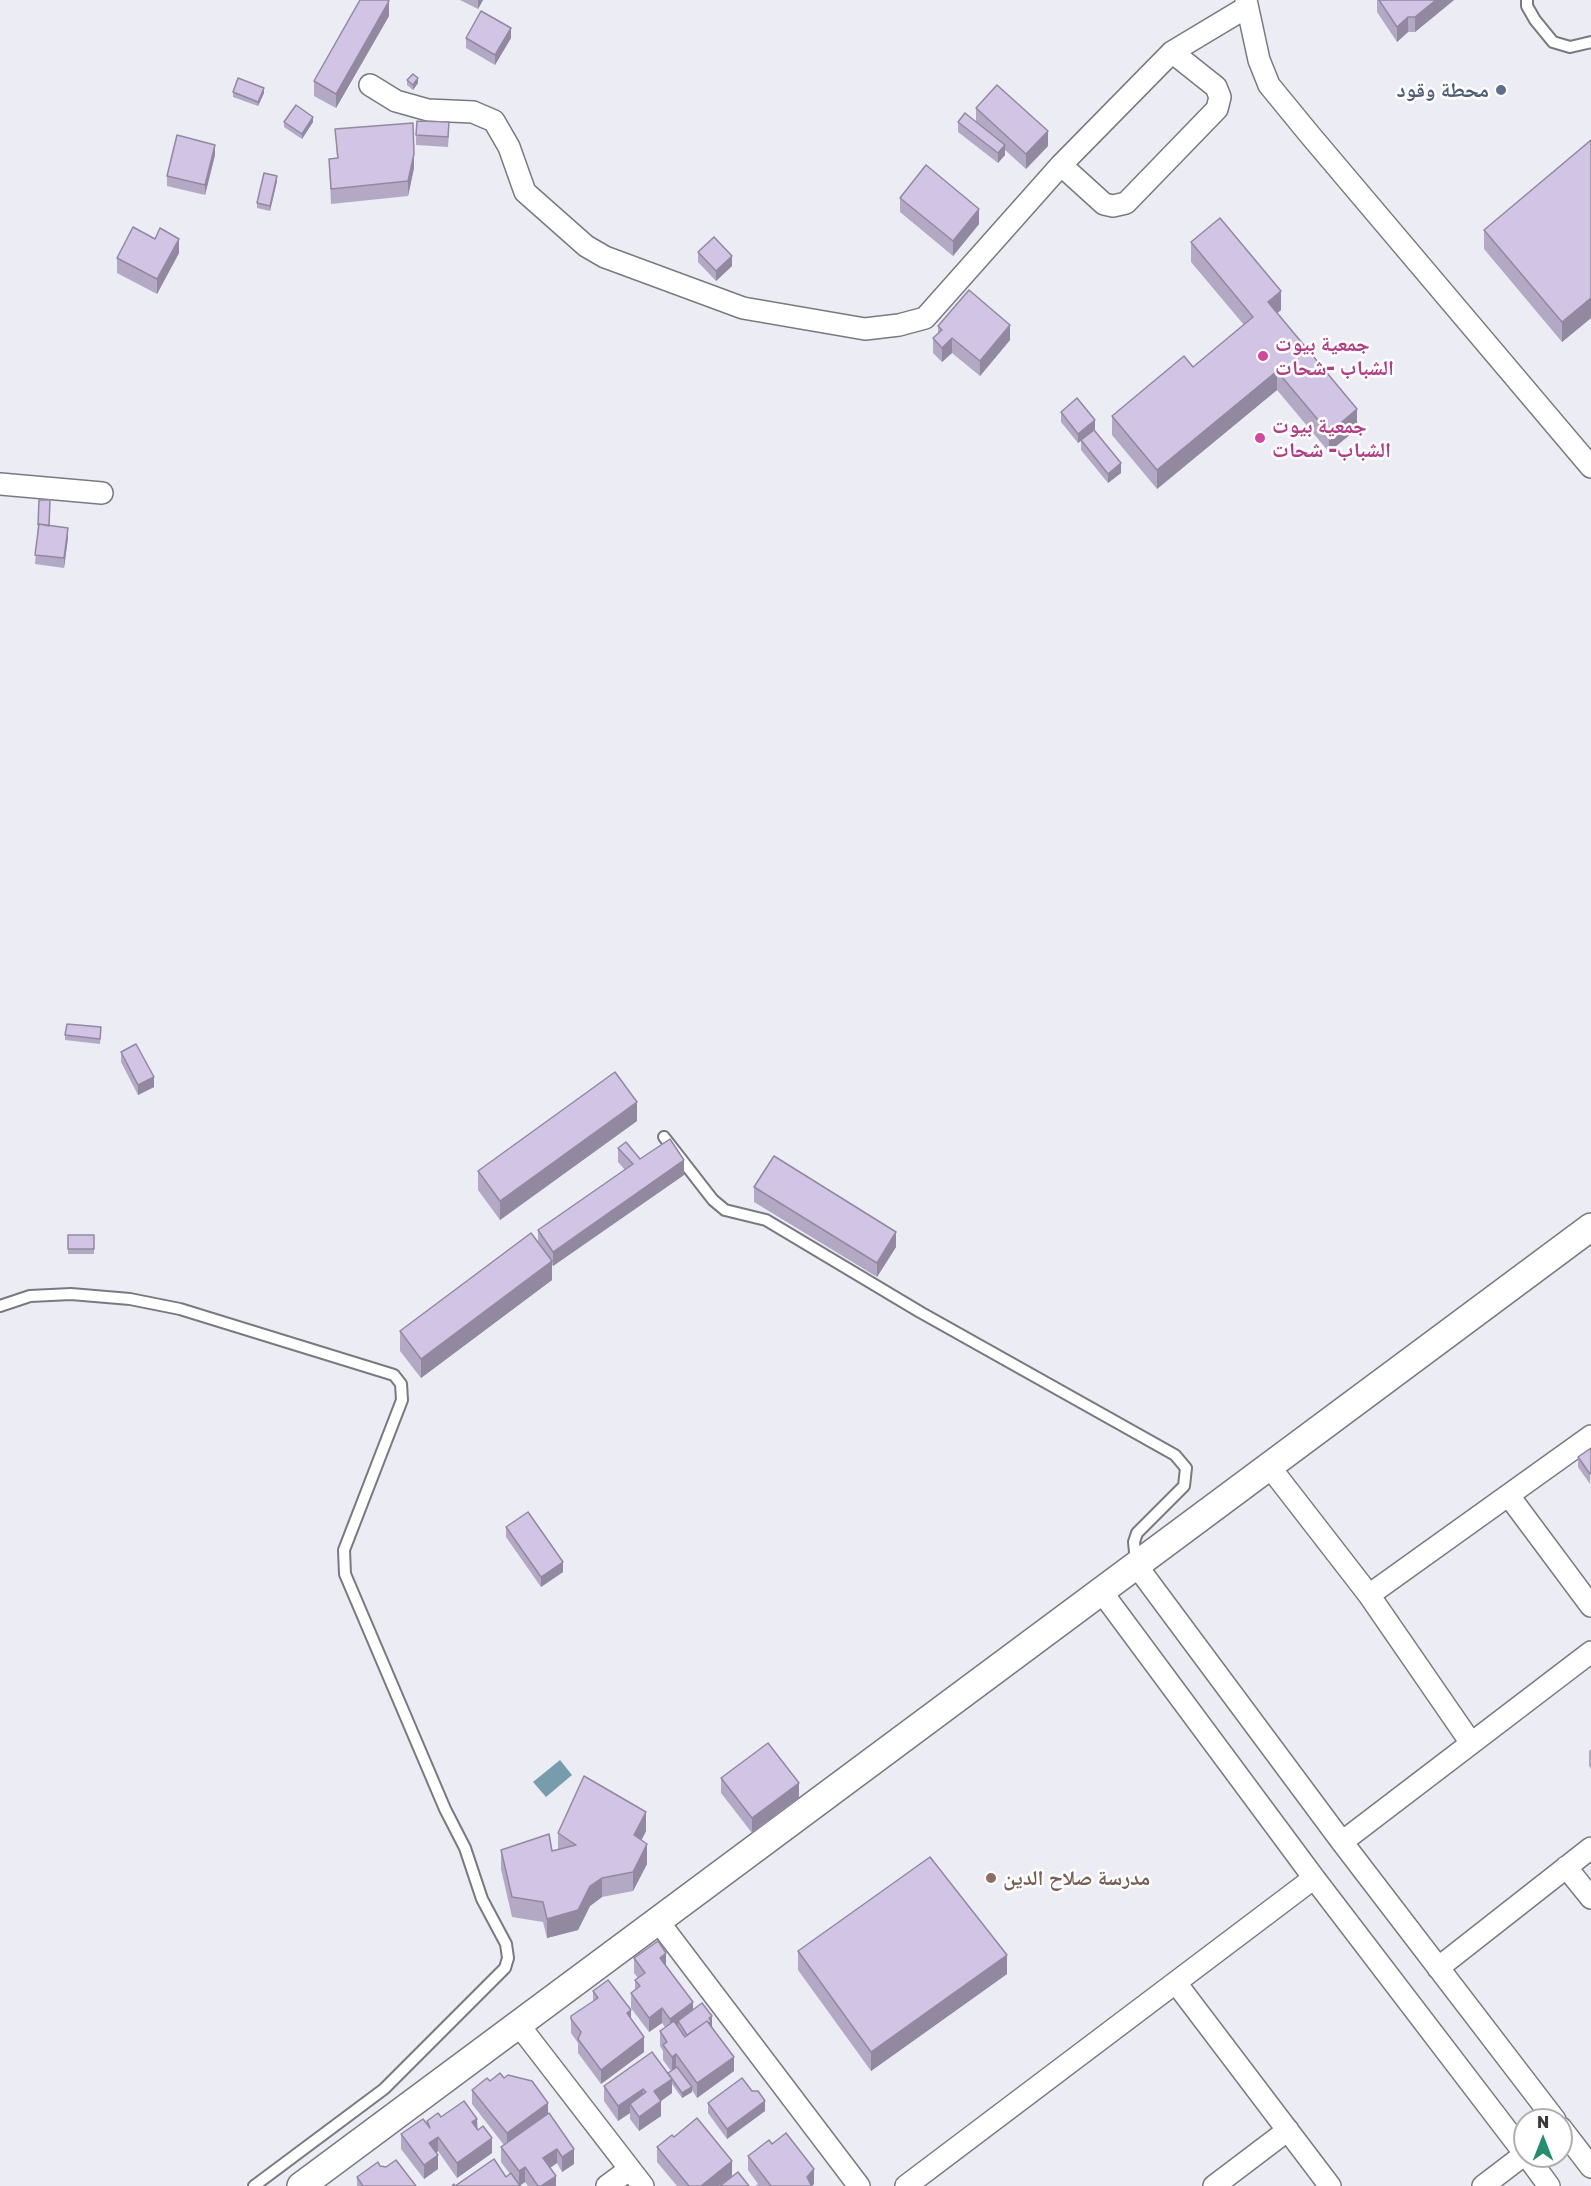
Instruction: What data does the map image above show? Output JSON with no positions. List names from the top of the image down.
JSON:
{
  "places": [
    "محطة وقود",
    "جمعية بيوت الشباب -شحات",
    "جمعية بيوت الشباب- شحات",
    "مدرسة صلاح الدين"
  ],
  "north": "top"
}
